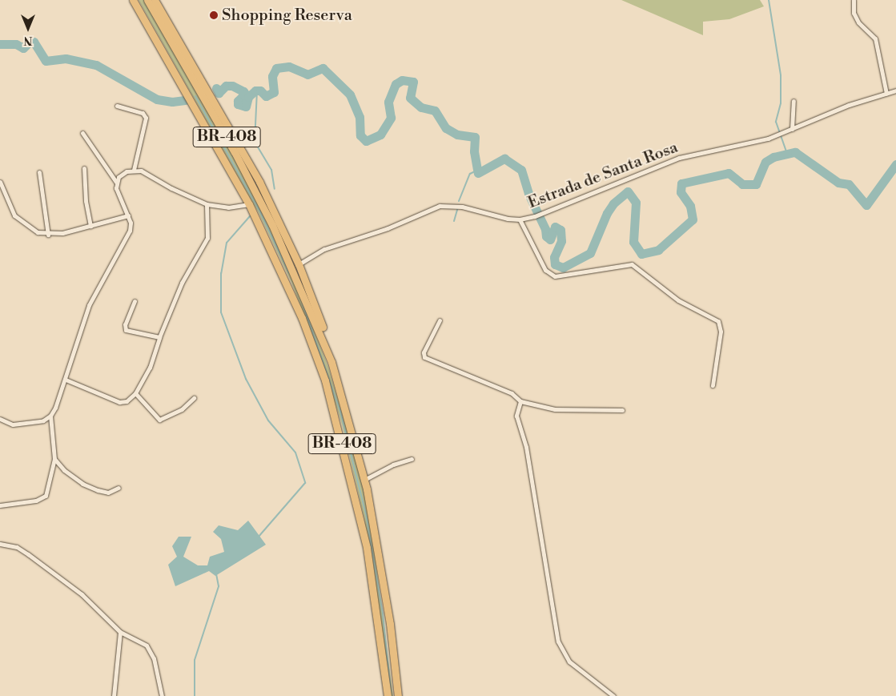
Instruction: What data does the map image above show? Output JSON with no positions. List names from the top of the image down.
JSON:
{
  "streets": {
    "highway": ["BR-408"],
    "street": ["Estrada de Santa Rosa"]
  },
  "places": ["Shopping Reserva"],
  "north": "bottom"
}
